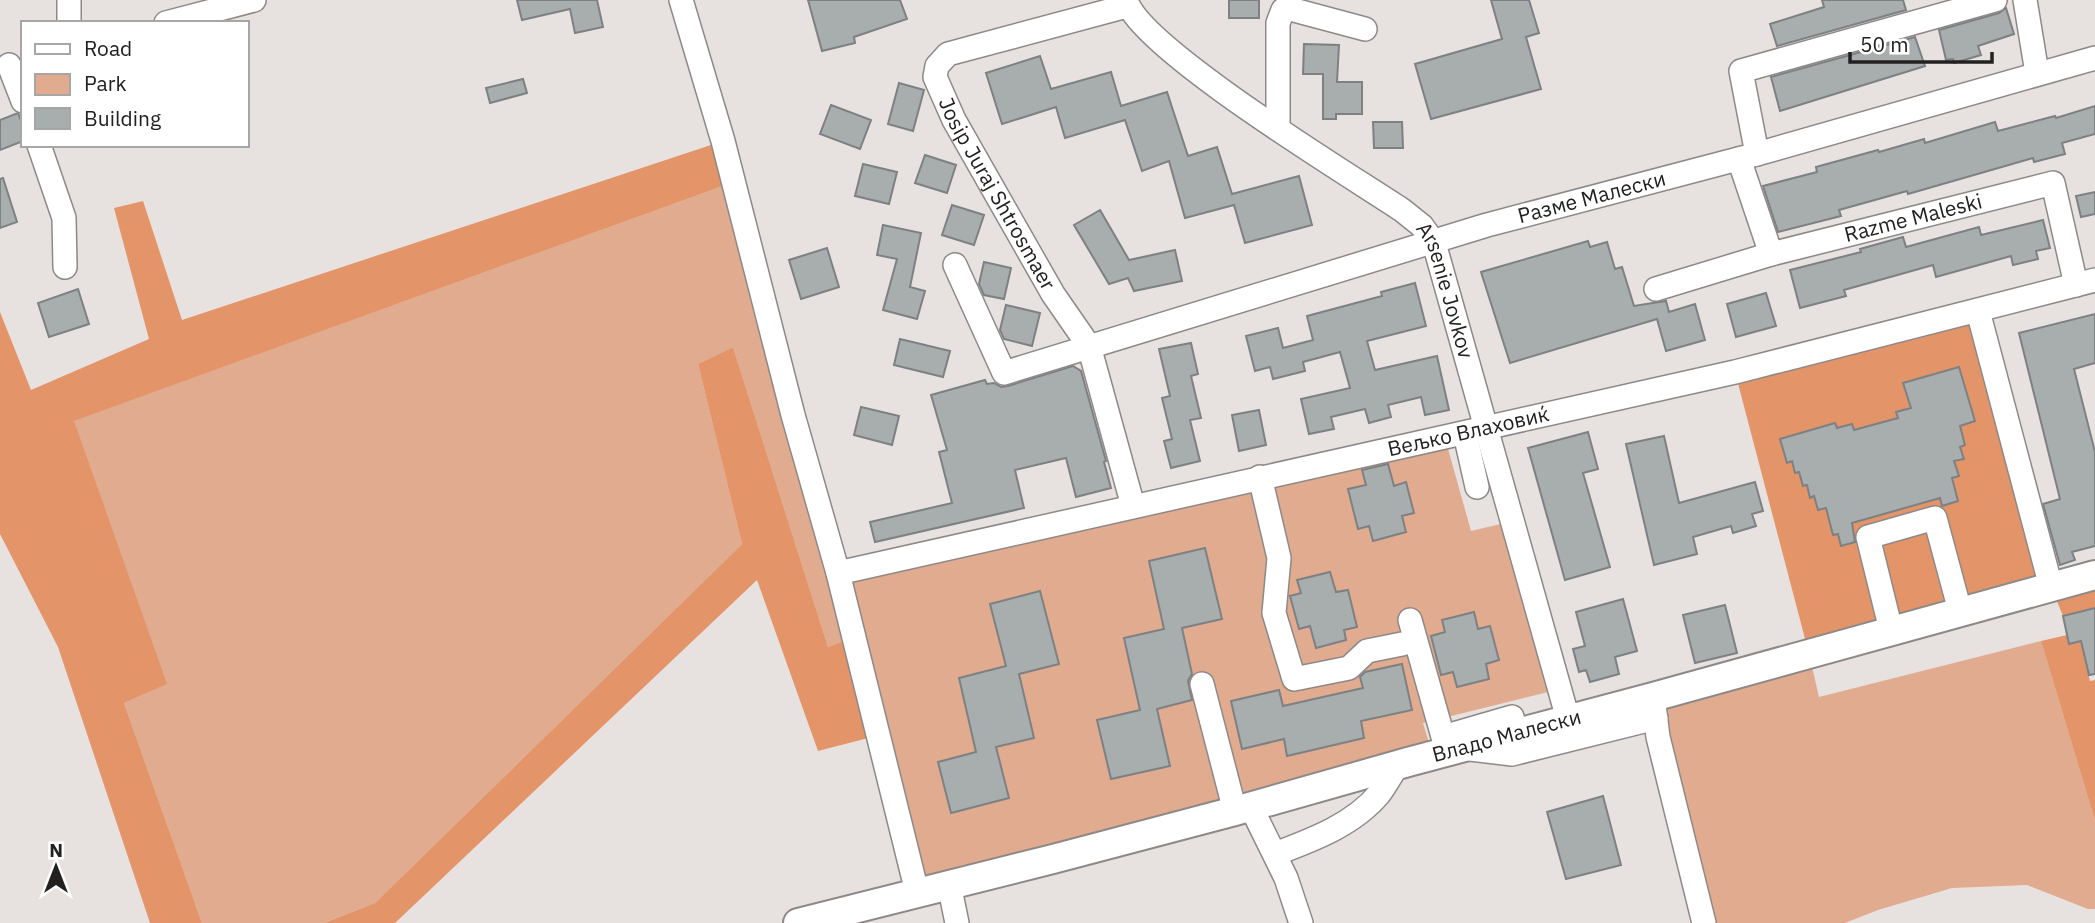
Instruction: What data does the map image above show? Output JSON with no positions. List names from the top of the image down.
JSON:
{
  "streets": {
    "main road": ["Владо Малески"],
    "street": [
      "Josip Juraj Shtrosmaer",
      "Разме Малески",
      "Razme Maleski",
      "Arsenie Jovkov",
      "Вељко Влаховиќ"
    ]
  },
  "crossings": [
    ["Josip Juraj Shtrosmaer", "Разме Малески"],
    ["Josip Juraj Shtrosmaer", "Arsenie Jovkov"],
    ["Josip Juraj Shtrosmaer", "Вељко Влаховиќ"],
    ["Разме Малески", "Arsenie Jovkov"],
    ["Razme Maleski", "Вељко Влаховиќ"],
    ["Arsenie Jovkov", "Вељко Влаховиќ"],
    ["Arsenie Jovkov", "Владо Малески"]
  ],
  "legend": ["Road", "Park", "Building"],
  "scale_bar": "50 m",
  "north": "top"
}
